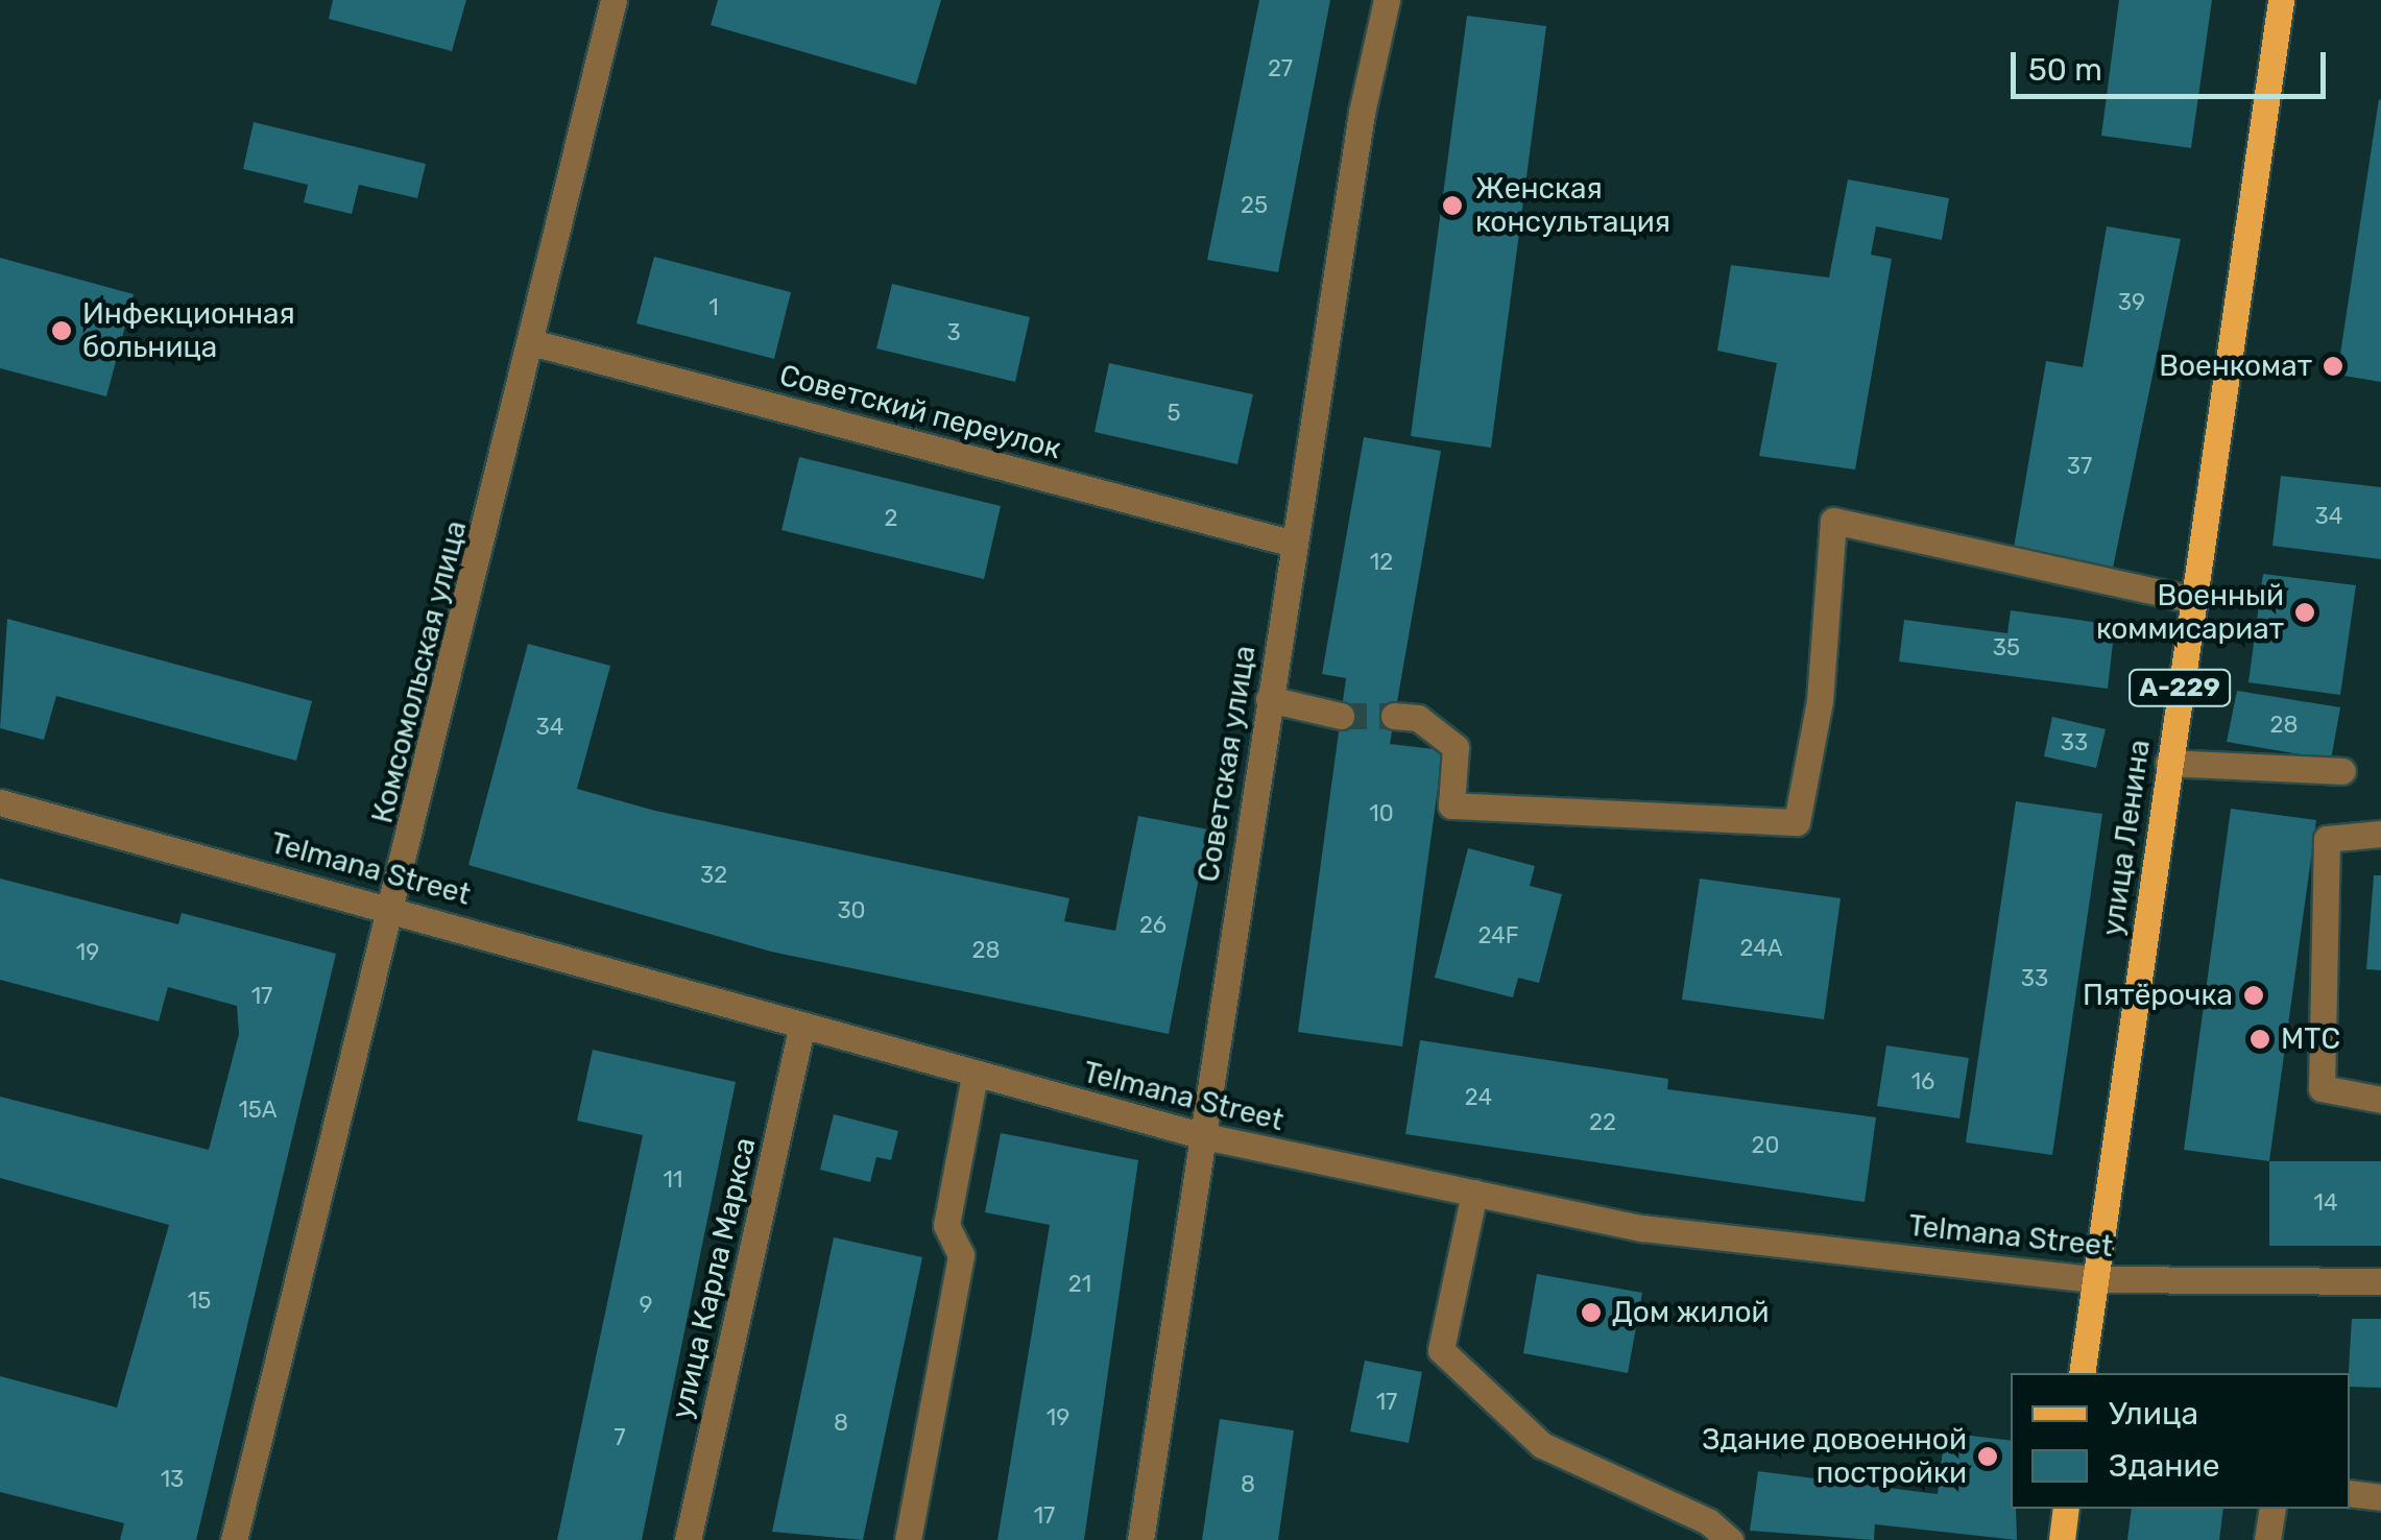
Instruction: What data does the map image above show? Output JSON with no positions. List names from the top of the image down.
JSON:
{
  "streets": {
    "main road": ["А-229", "улица Ленина"],
    "street": [
      "Советский переулок",
      "Комсомольская улица",
      "Советская улица",
      "Telmana Street",
      "улица Карла Маркса"
    ]
  },
  "crossings": [
    ["Советский переулок", "Комсомольская улица"],
    ["Советский переулок", "Советская улица"],
    ["Комсомольская улица", "Telmana Street"],
    ["Советская улица", "Telmana Street"],
    ["улица Ленина", "Telmana Street"],
    ["Telmana Street", "улица Карла Маркса"]
  ],
  "places": [
    "Женская консультация",
    "Инфекционная больница",
    "Военкомат",
    "Военный коммисариат",
    "Пятёрочка",
    "МТС",
    "Дом жилой",
    "Здание довоенной постройки"
  ],
  "house_numbers": [
    "27",
    "25",
    "39",
    "1",
    "3",
    "5",
    "37",
    "34",
    "2",
    "12",
    "35",
    "28",
    "34",
    "33",
    "10",
    "32",
    "30",
    "26",
    "24F",
    "24А",
    "28",
    "19",
    "33",
    "17",
    "16",
    "24",
    "15А",
    "22",
    "20",
    "11",
    "14",
    "21",
    "15",
    "9",
    "17",
    "19",
    "8",
    "7",
    "13",
    "8",
    "17"
  ],
  "legend": ["Улица", "Здание"],
  "scale_bar": "50 m"
}
